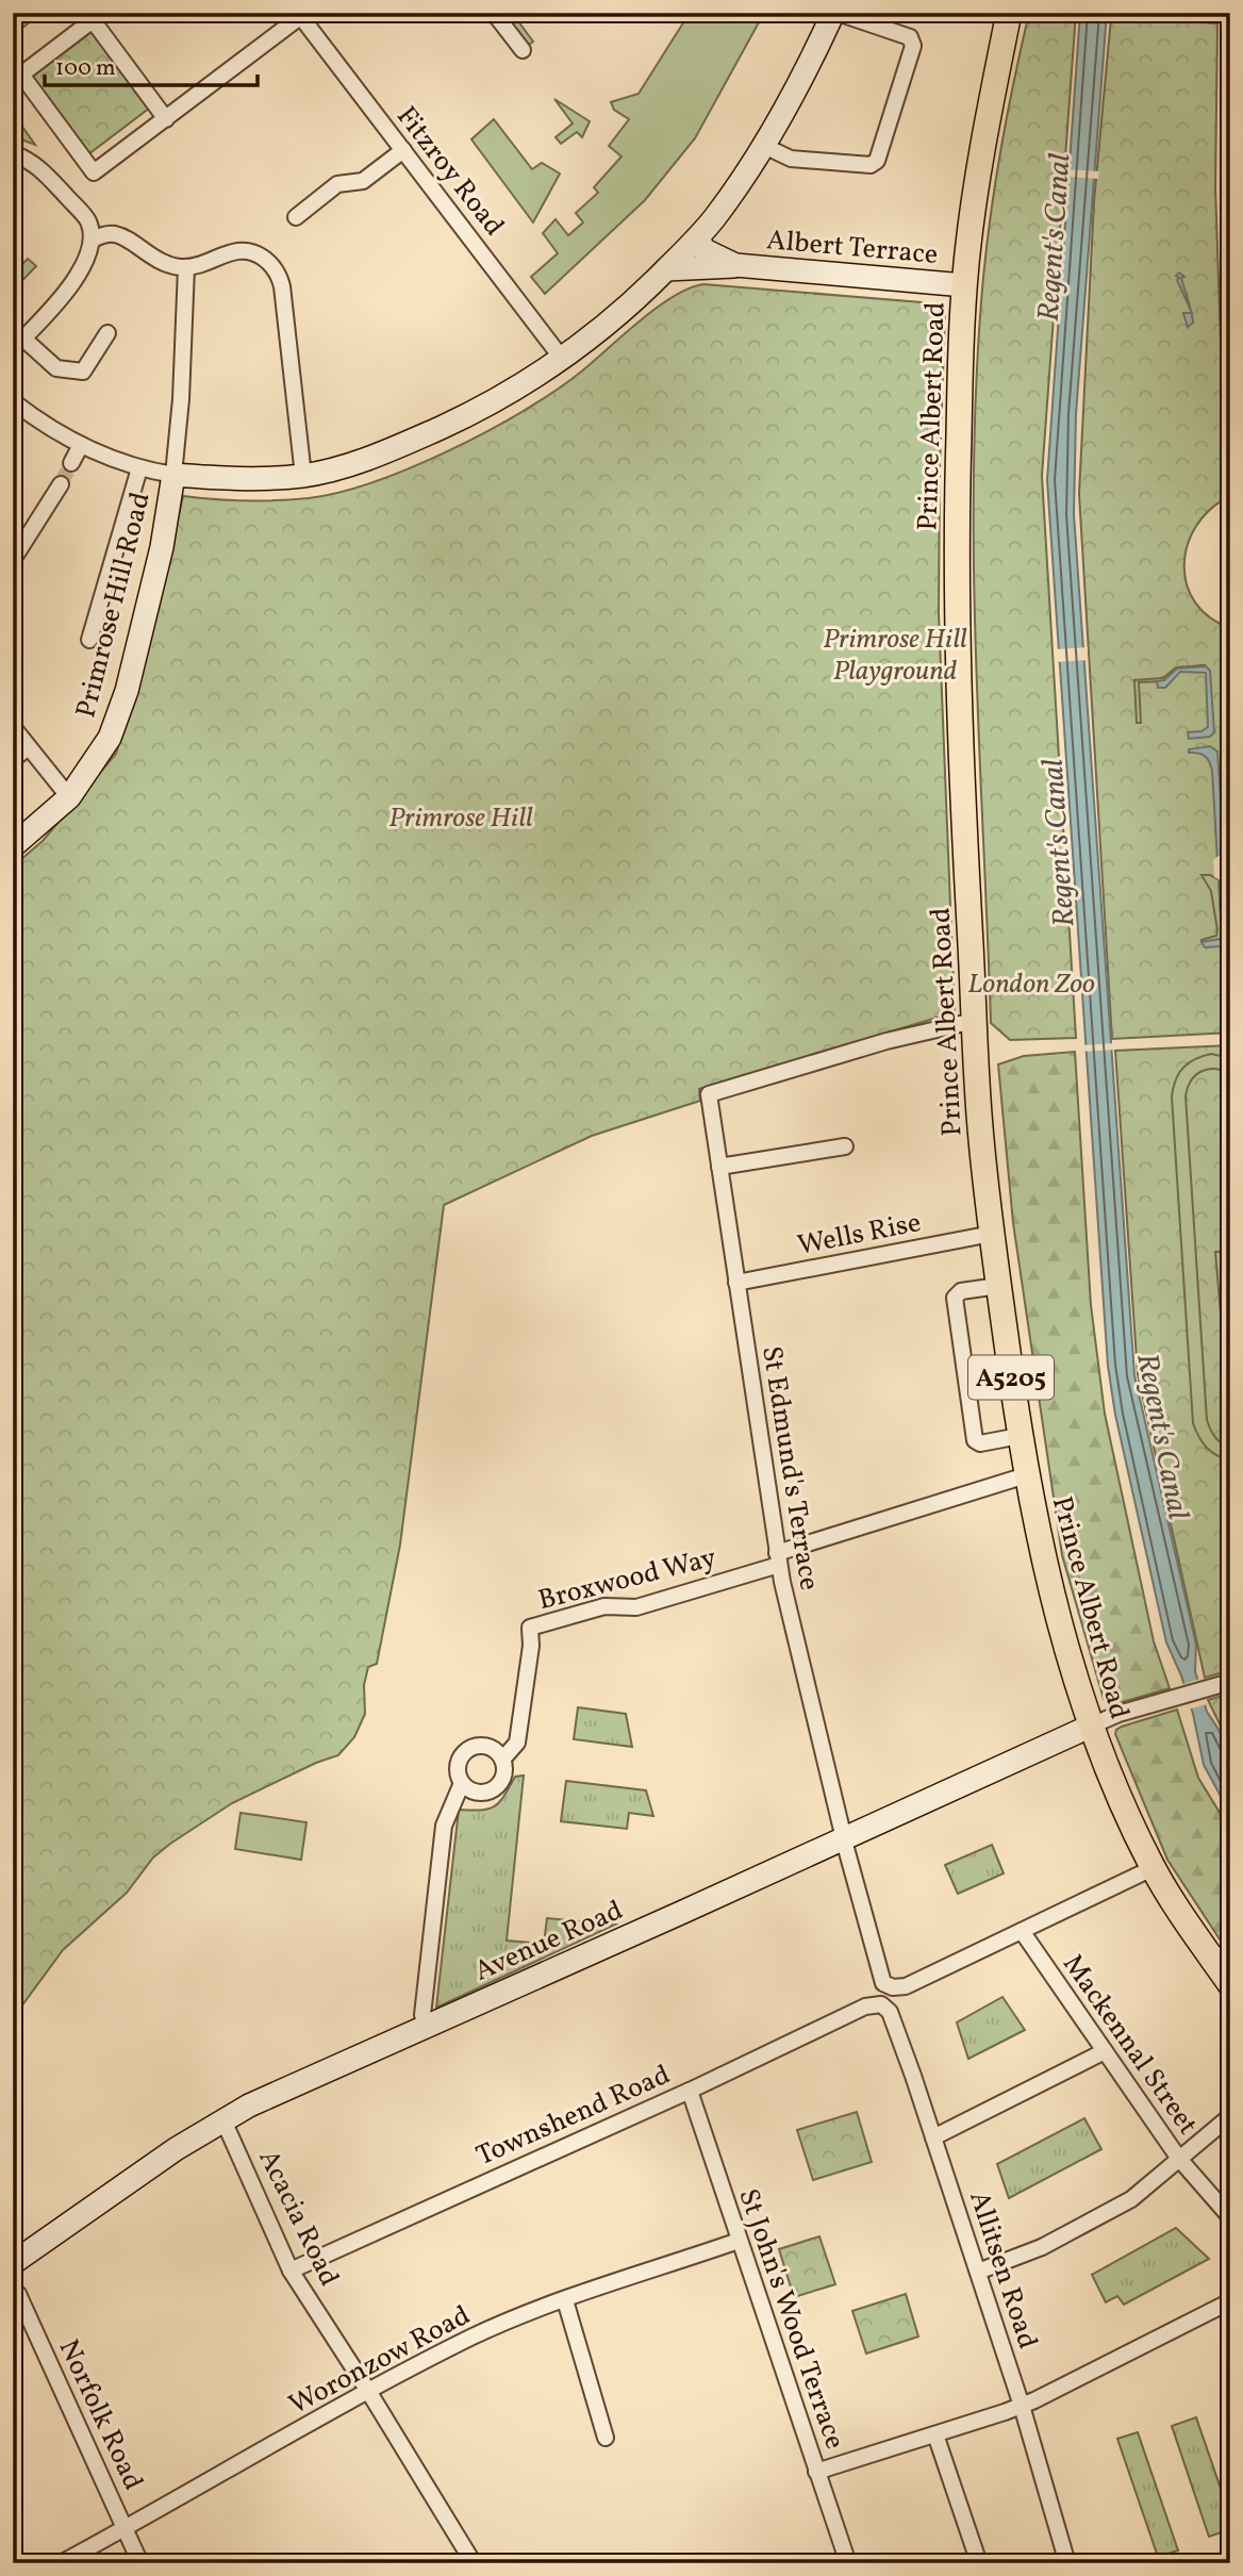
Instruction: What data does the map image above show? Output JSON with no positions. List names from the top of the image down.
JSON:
{
  "streets": {
    "main road": ["Prince Albert Road", "A5205"],
    "street": [
      "Fitzroy Road",
      "Albert Terrace",
      "Primrose Hill Road",
      "Wells Rise",
      "St Edmund's Terrace",
      "Broxwood Way",
      "Avenue Road",
      "Mackennal Street",
      "Townshend Road",
      "Acacia Road",
      "Allitsen Road",
      "St John's Wood Terrace",
      "Woronzow Road",
      "Norfolk Road"
    ]
  },
  "crossings": [
    ["Albert Terrace", "Prince Albert Road"],
    ["Prince Albert Road", "Wells Rise"],
    ["Prince Albert Road", "St Edmund's Terrace"],
    ["Prince Albert Road", "Broxwood Way"],
    ["Prince Albert Road", "Avenue Road"],
    ["Wells Rise", "St Edmund's Terrace"],
    ["St Edmund's Terrace", "Broxwood Way"],
    ["St Edmund's Terrace", "Avenue Road"],
    ["Avenue Road", "Acacia Road"],
    ["Townshend Road", "Acacia Road"],
    ["Townshend Road", "Allitsen Road"],
    ["Townshend Road", "St John's Wood Terrace"],
    ["Acacia Road", "Woronzow Road"],
    ["St John's Wood Terrace", "Woronzow Road"],
    ["Woronzow Road", "Norfolk Road"]
  ],
  "water": ["Regent's Canal"],
  "parks": ["Primrose Hill Playground", "Primrose Hill", "London Zoo"],
  "scale_bar": "100 m"
}
